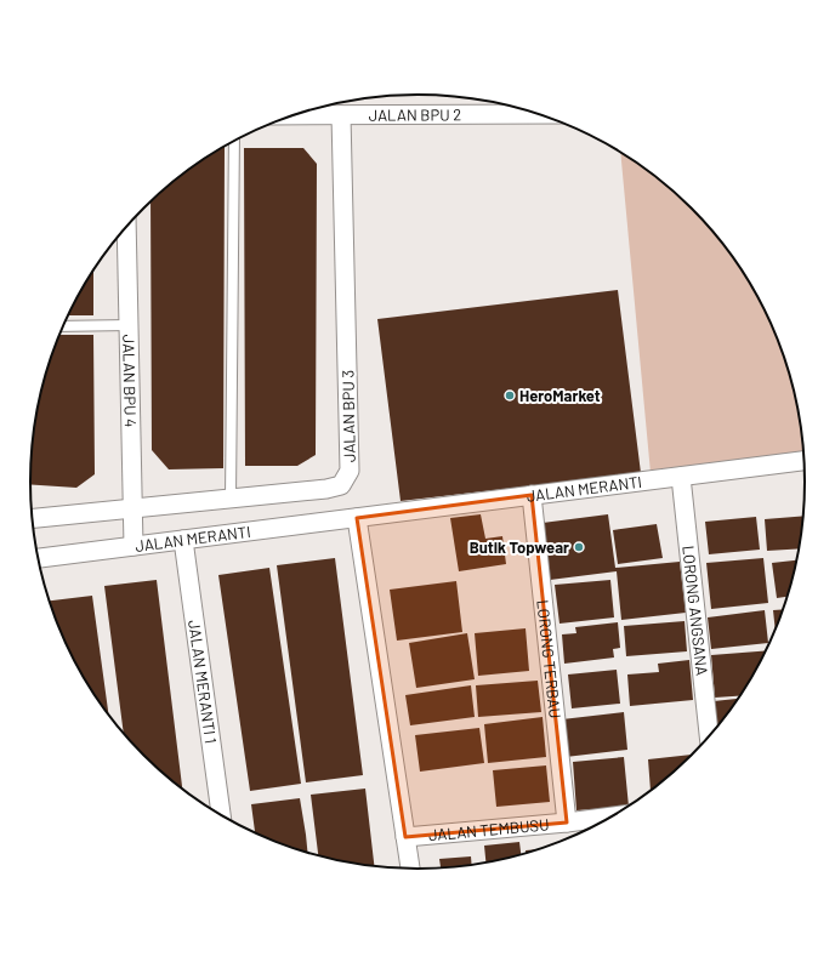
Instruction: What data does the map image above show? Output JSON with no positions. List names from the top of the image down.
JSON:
{
  "streets": {
    "street": [
      "JALAN BPU 2",
      "JALAN BPU 4",
      "JALAN BPU 3",
      "JALAN MERANTI",
      "LORONG ANGSANA",
      "LORONG TERBAU",
      "JALAN MERANTI 1",
      "JALAN TEMBUSU"
    ]
  },
  "crossings": [
    ["JALAN BPU 2", "JALAN BPU 3"],
    ["JALAN BPU 4", "JALAN BPU 3"],
    ["JALAN BPU 4", "JALAN MERANTI"],
    ["JALAN MERANTI", "LORONG ANGSANA"],
    ["JALAN MERANTI", "LORONG TERBAU"],
    ["JALAN MERANTI", "JALAN MERANTI 1"],
    ["LORONG TERBAU", "JALAN TEMBUSU"]
  ],
  "places": ["HeroMarket", "Butik Topwear"]
}
